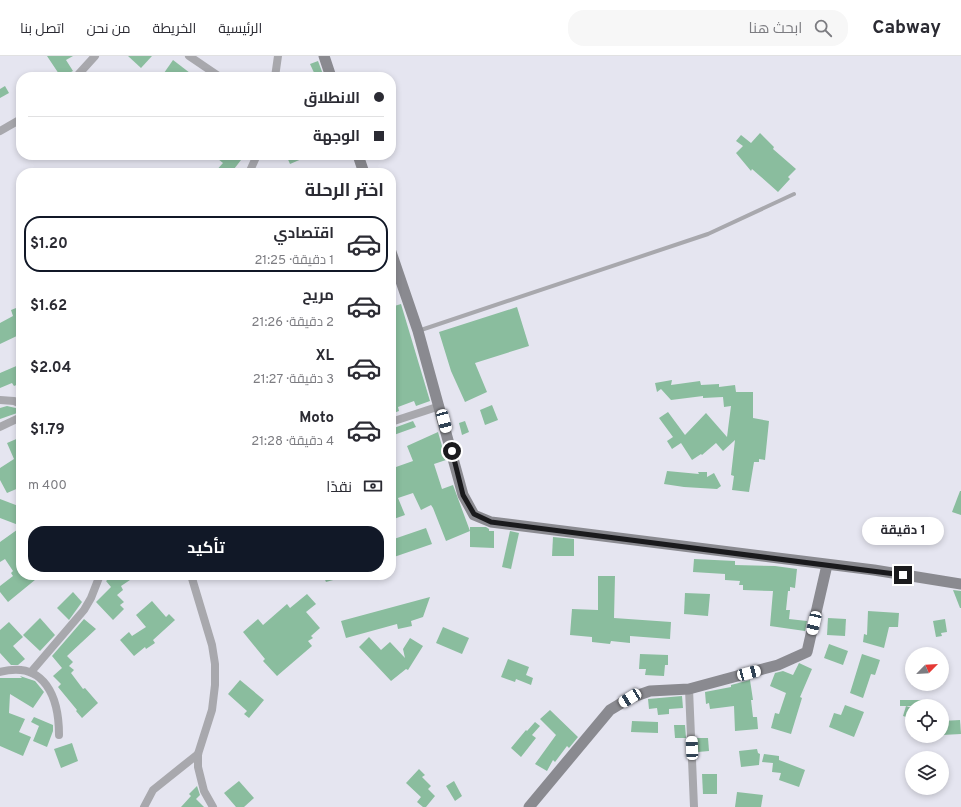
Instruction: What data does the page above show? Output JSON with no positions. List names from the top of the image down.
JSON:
{
  "north": "top right",
  "page": {
    "header": "Cabway",
    "search": "ابحث هنا",
    "nav": [
      "الرئيسية",
      "الخريطة",
      "من نحن",
      "اتصل بنا"
    ],
    "banner": ["الانطلاق", "الوجهة"],
    "heading": "اختر الرحلة",
    "list": [
      {
        "name": "اقتصادي",
        "note": "1 دقيقة · 21:25",
        "value": "$1.20"
      },
      {
        "name": "مريح",
        "note": "2 دقيقة · 21:26",
        "value": "$1.62"
      },
      {
        "name": "XL",
        "note": "3 دقيقة · 21:27",
        "value": "$2.04"
      },
      {
        "name": "Moto",
        "note": "4 دقيقة · 21:28",
        "value": "$1.79"
      }
    ],
    "pay": ["نقدًا", "400 m"],
    "bubble": "1 دقيقة",
    "buttons": "تأكيد"
  }
}
